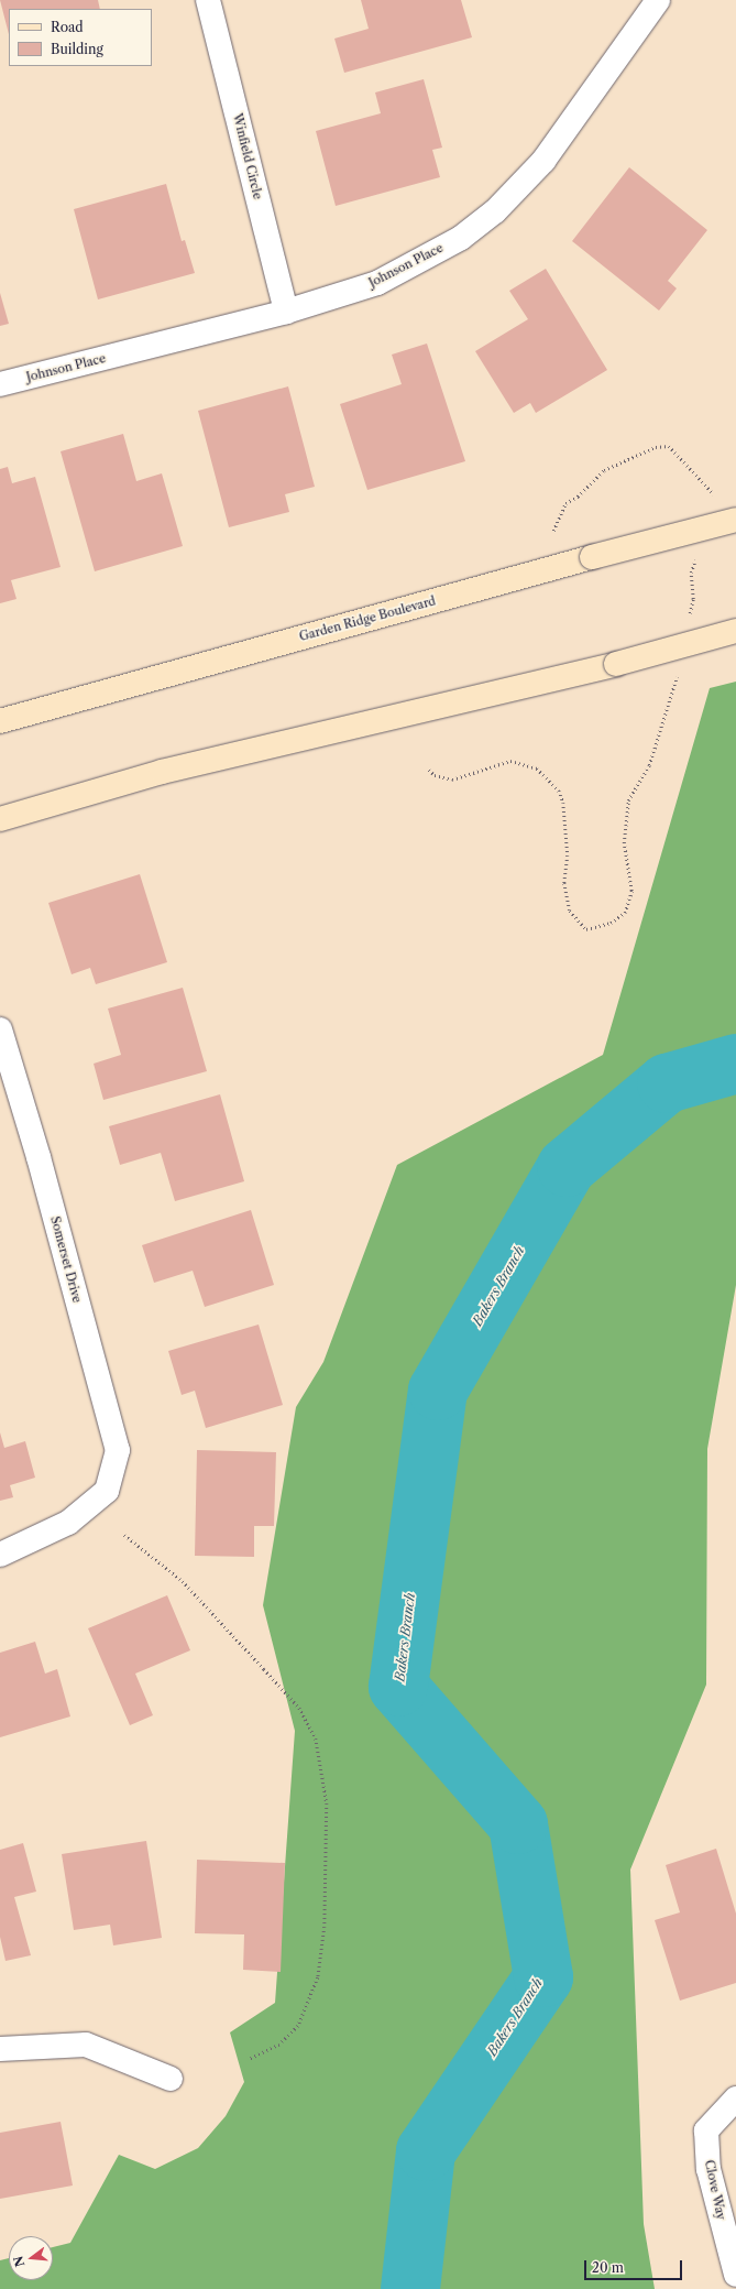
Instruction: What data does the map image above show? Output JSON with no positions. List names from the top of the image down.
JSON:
{
  "streets": {
    "main road": ["Garden Ridge Boulevard"],
    "street": [
      "Winfield Circle",
      "Johnson Place",
      "Somerset Drive",
      "Clove Way"
    ]
  },
  "crossings": [
    ["Winfield Circle", "Johnson Place"]
  ],
  "water": ["Bakers Branch"],
  "legend": ["Road", "Building"],
  "scale_bar": "20 m",
  "north": "left"
}
